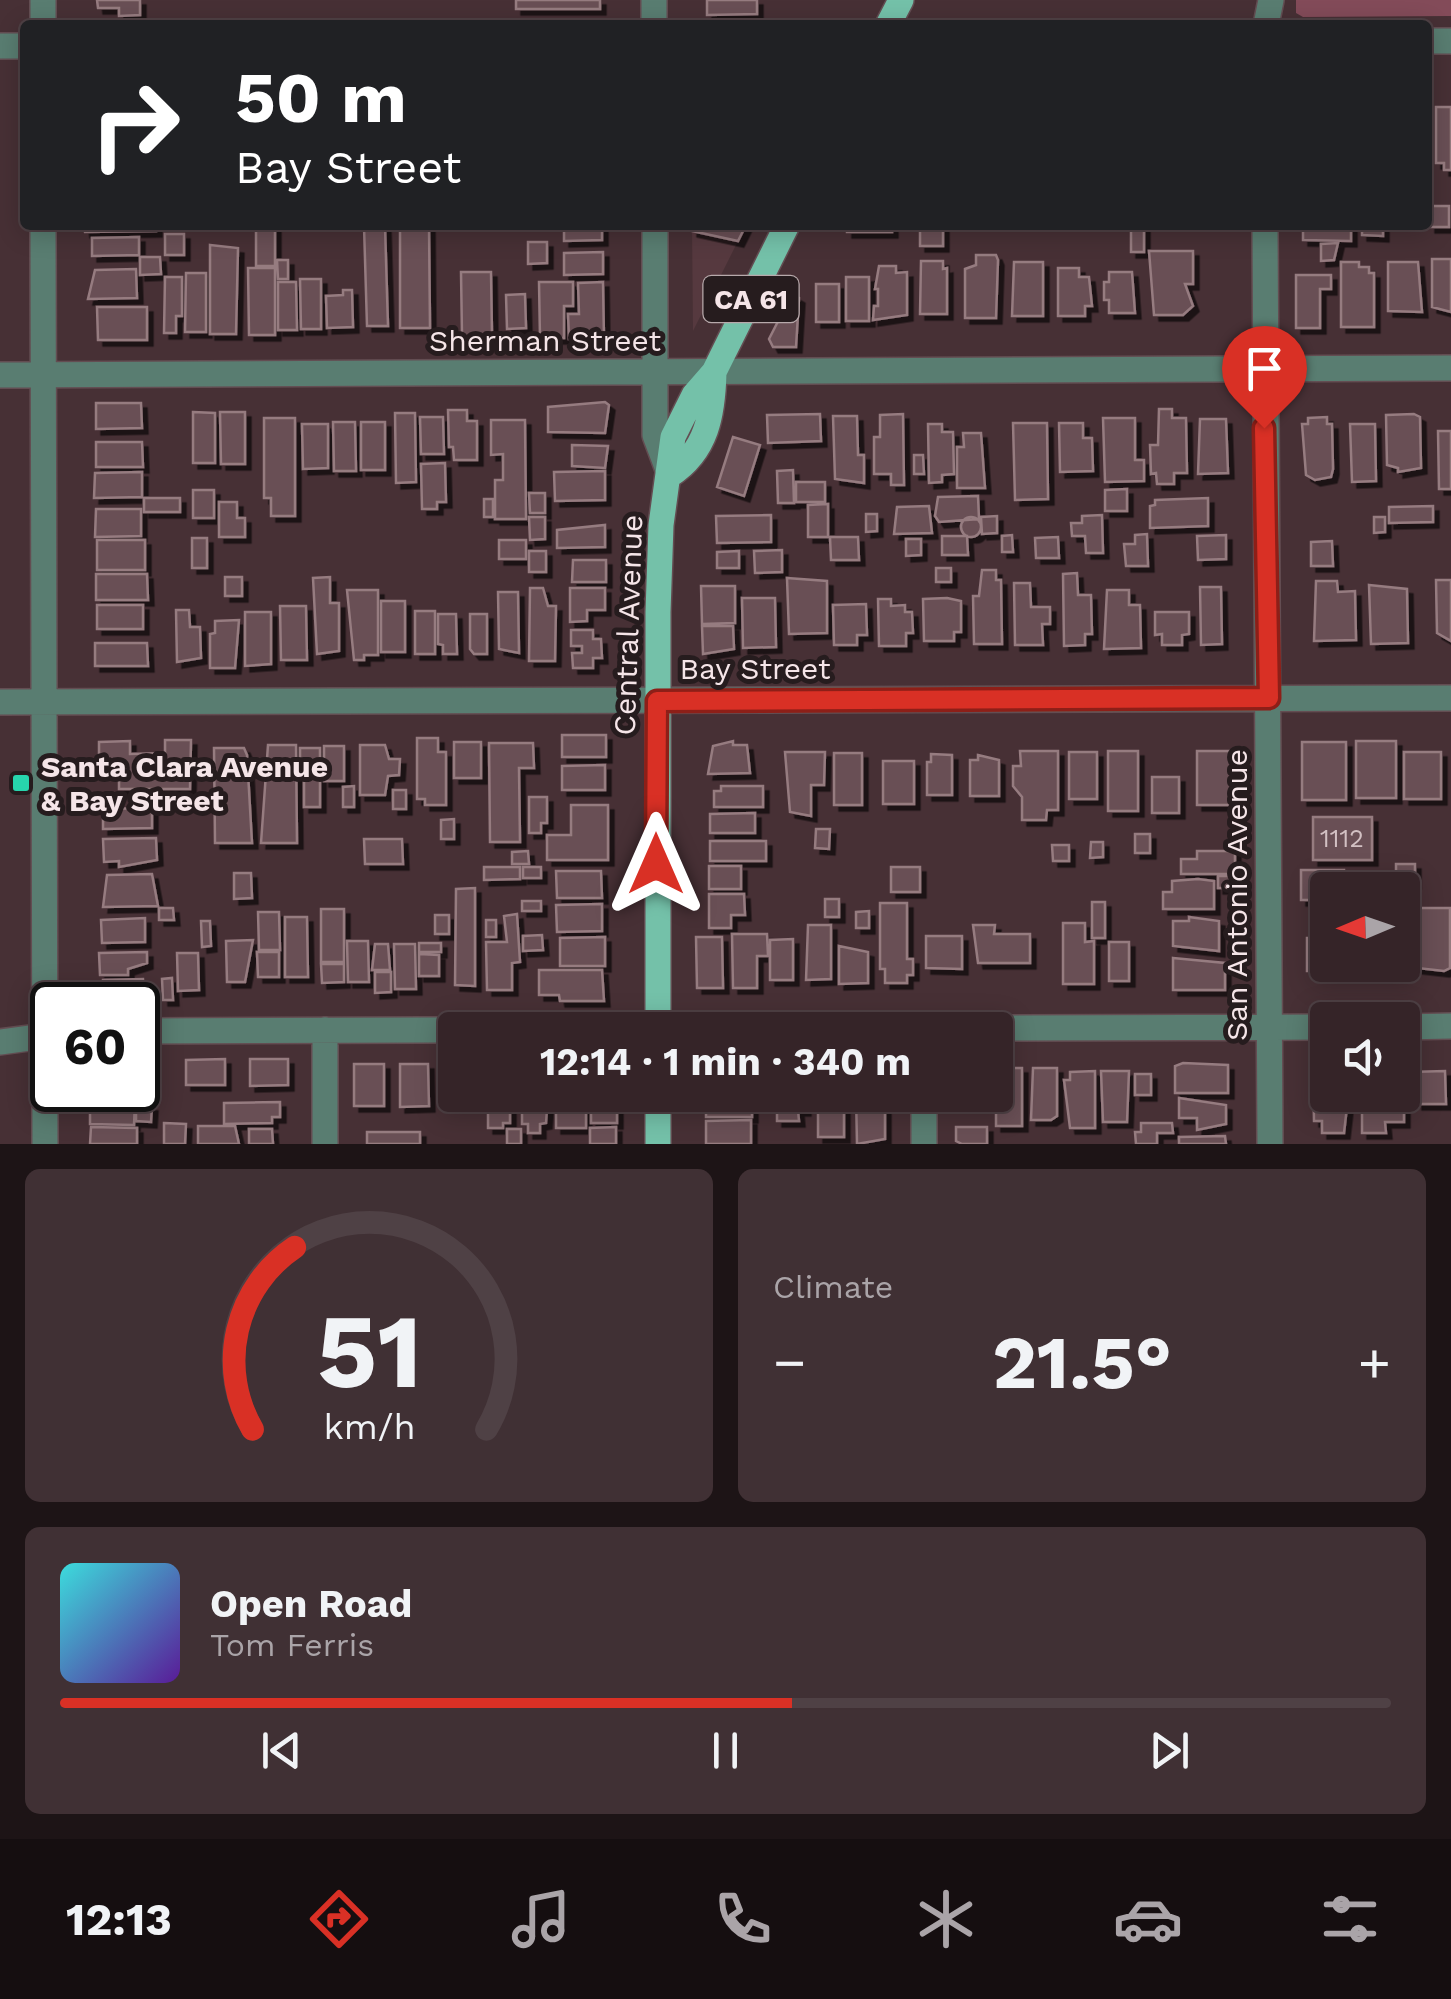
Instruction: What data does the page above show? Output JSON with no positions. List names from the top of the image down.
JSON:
{
  "streets": {
    "main road": ["CA 61", "Central Avenue"],
    "street": ["Sherman Street", "Bay Street", "San Antonio Avenue"]
  },
  "crossings": [
    ["CA 61", "Sherman Street"],
    ["CA 61", "Central Avenue"],
    ["Sherman Street", "Central Avenue"],
    ["Sherman Street", "San Antonio Avenue"],
    ["Central Avenue", "Bay Street"],
    ["Bay Street", "San Antonio Avenue"]
  ],
  "places": {
    "transit": ["Santa Clara Avenue & Bay Street"]
  },
  "house_numbers": ["1112"],
  "north": "left",
  "page": {
    "turn": ["50 m", "Bay Street"],
    "limit": "60",
    "trip": "12:14 · 1 min · 340 m",
    "tile": "Climate",
    "heat": ["−", "21.5°", "+"],
    "song": ["Open Road", "Tom Ferris"],
    "tabs": "12:13",
    "gauge": ["51", "km/h"]
  }
}
